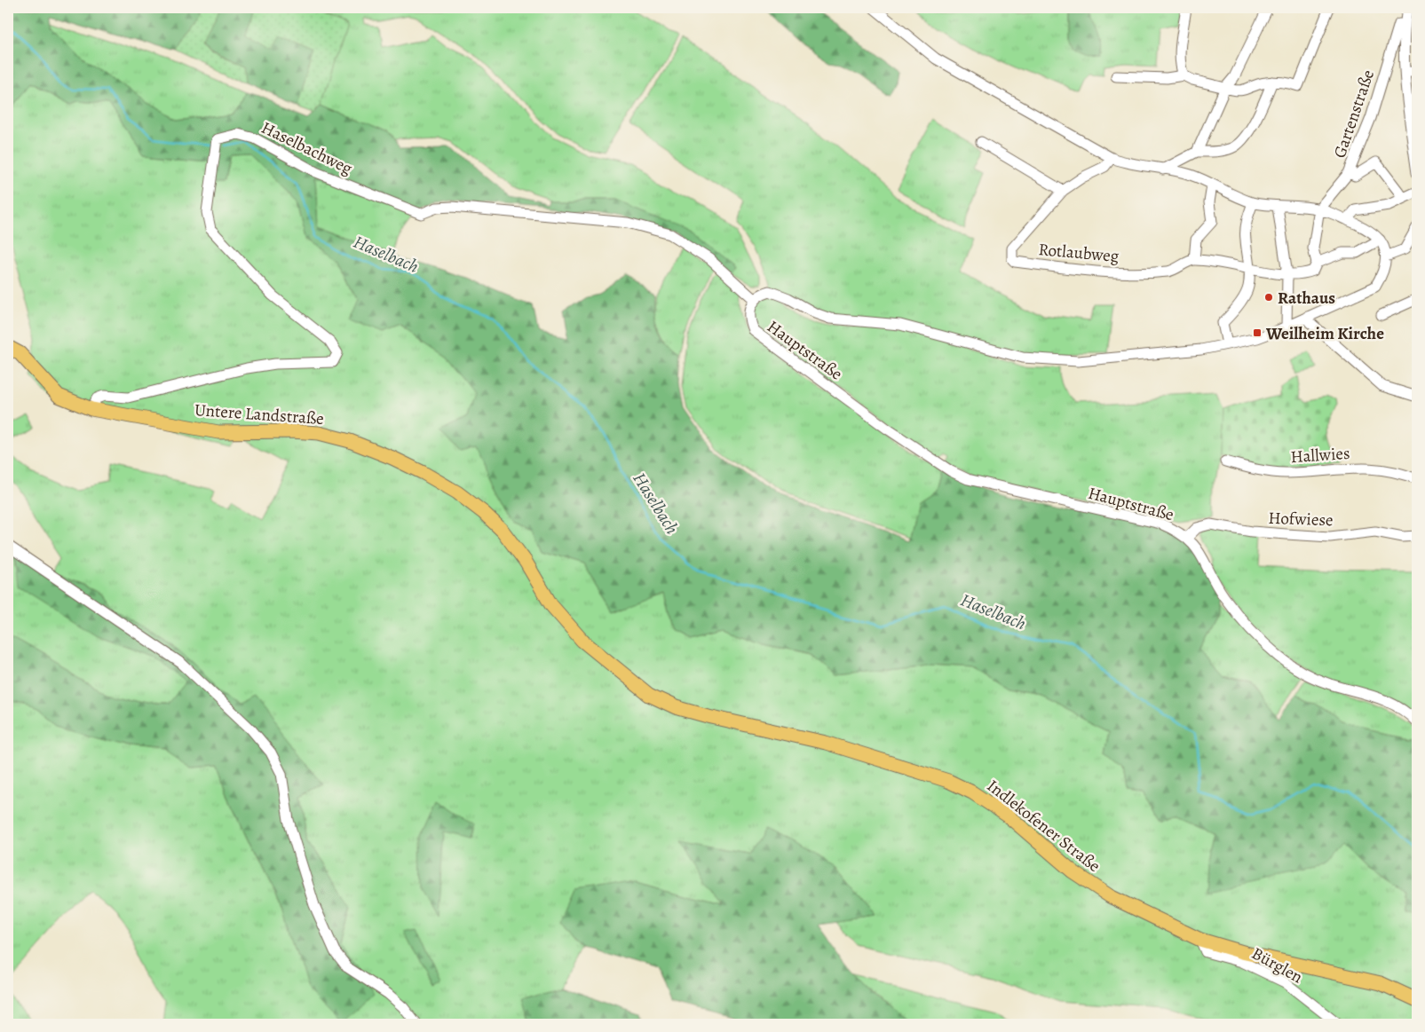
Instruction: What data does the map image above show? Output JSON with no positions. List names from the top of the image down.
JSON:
{
  "streets": {
    "main road": ["Untere Landstraße", "Indlekofener Straße"],
    "street": [
      "Gartenstraße",
      "Haselbachweg",
      "Rotlaubweg",
      "Hauptstraße",
      "Hallwies",
      "Hofwiese",
      "Bürglen"
    ]
  },
  "crossings": [
    ["Haselbachweg", "Hauptstraße"],
    ["Haselbachweg", "Untere Landstraße"],
    ["Hauptstraße", "Hofwiese"],
    ["Untere Landstraße", "Indlekofener Straße"],
    ["Indlekofener Straße", "Bürglen"]
  ],
  "water": ["Haselbach"],
  "places": {
    "other": ["Rathaus"],
    "transit": ["Weilheim Kirche"]
  }
}
